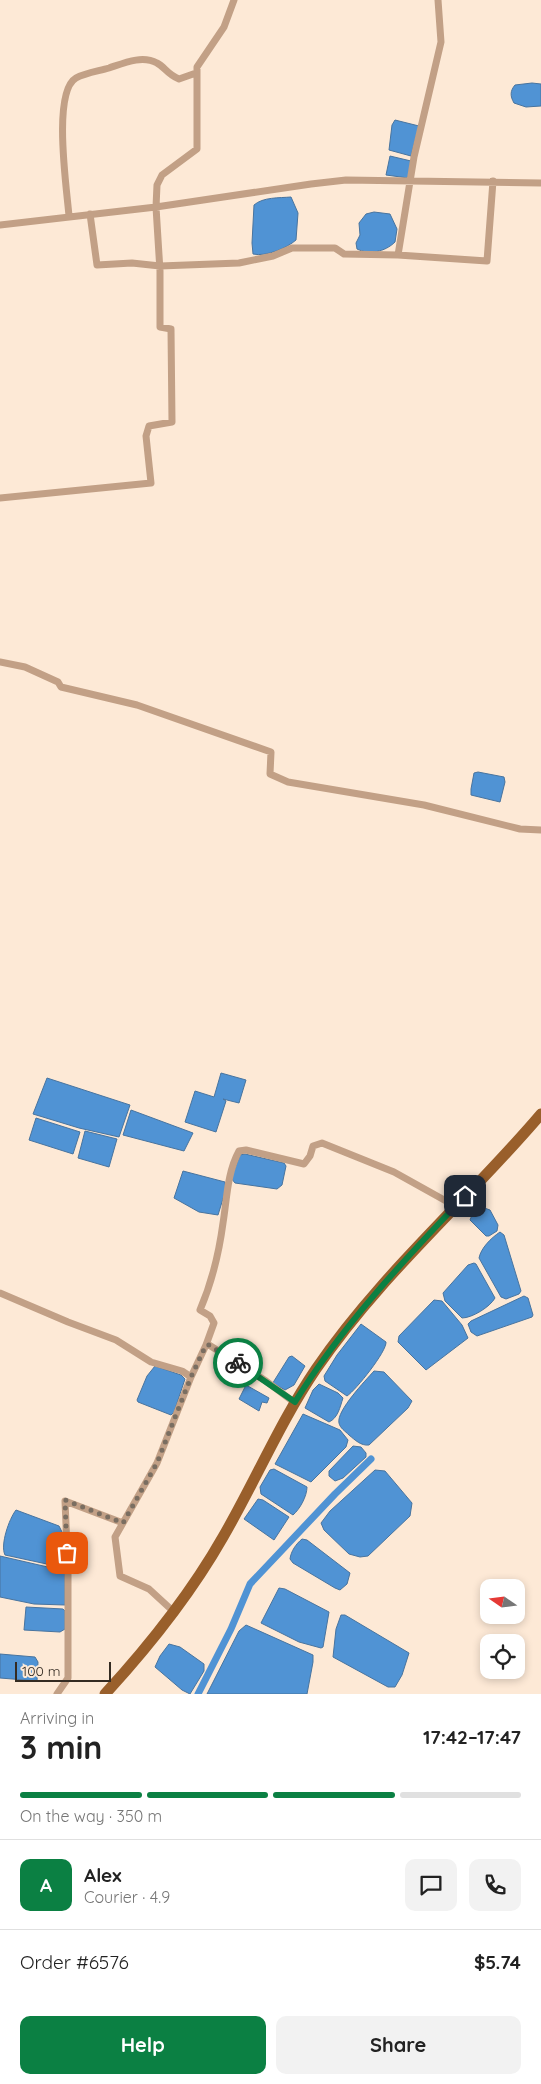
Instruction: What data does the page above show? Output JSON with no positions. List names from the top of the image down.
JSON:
{
  "scale_bar": "100 m",
  "north": "left",
  "page": {
    "scale": "100 m",
    "heading": ["3 min", "Arriving in", "17:42–17:47"],
    "panel": [
      "Alex",
      "Courier · 4.9",
      "Order #6576",
      "$5.74"
    ],
    "bar": "On the way · 350 m",
    "round": "A",
    "buttons": ["Help", "Share"]
  }
}
